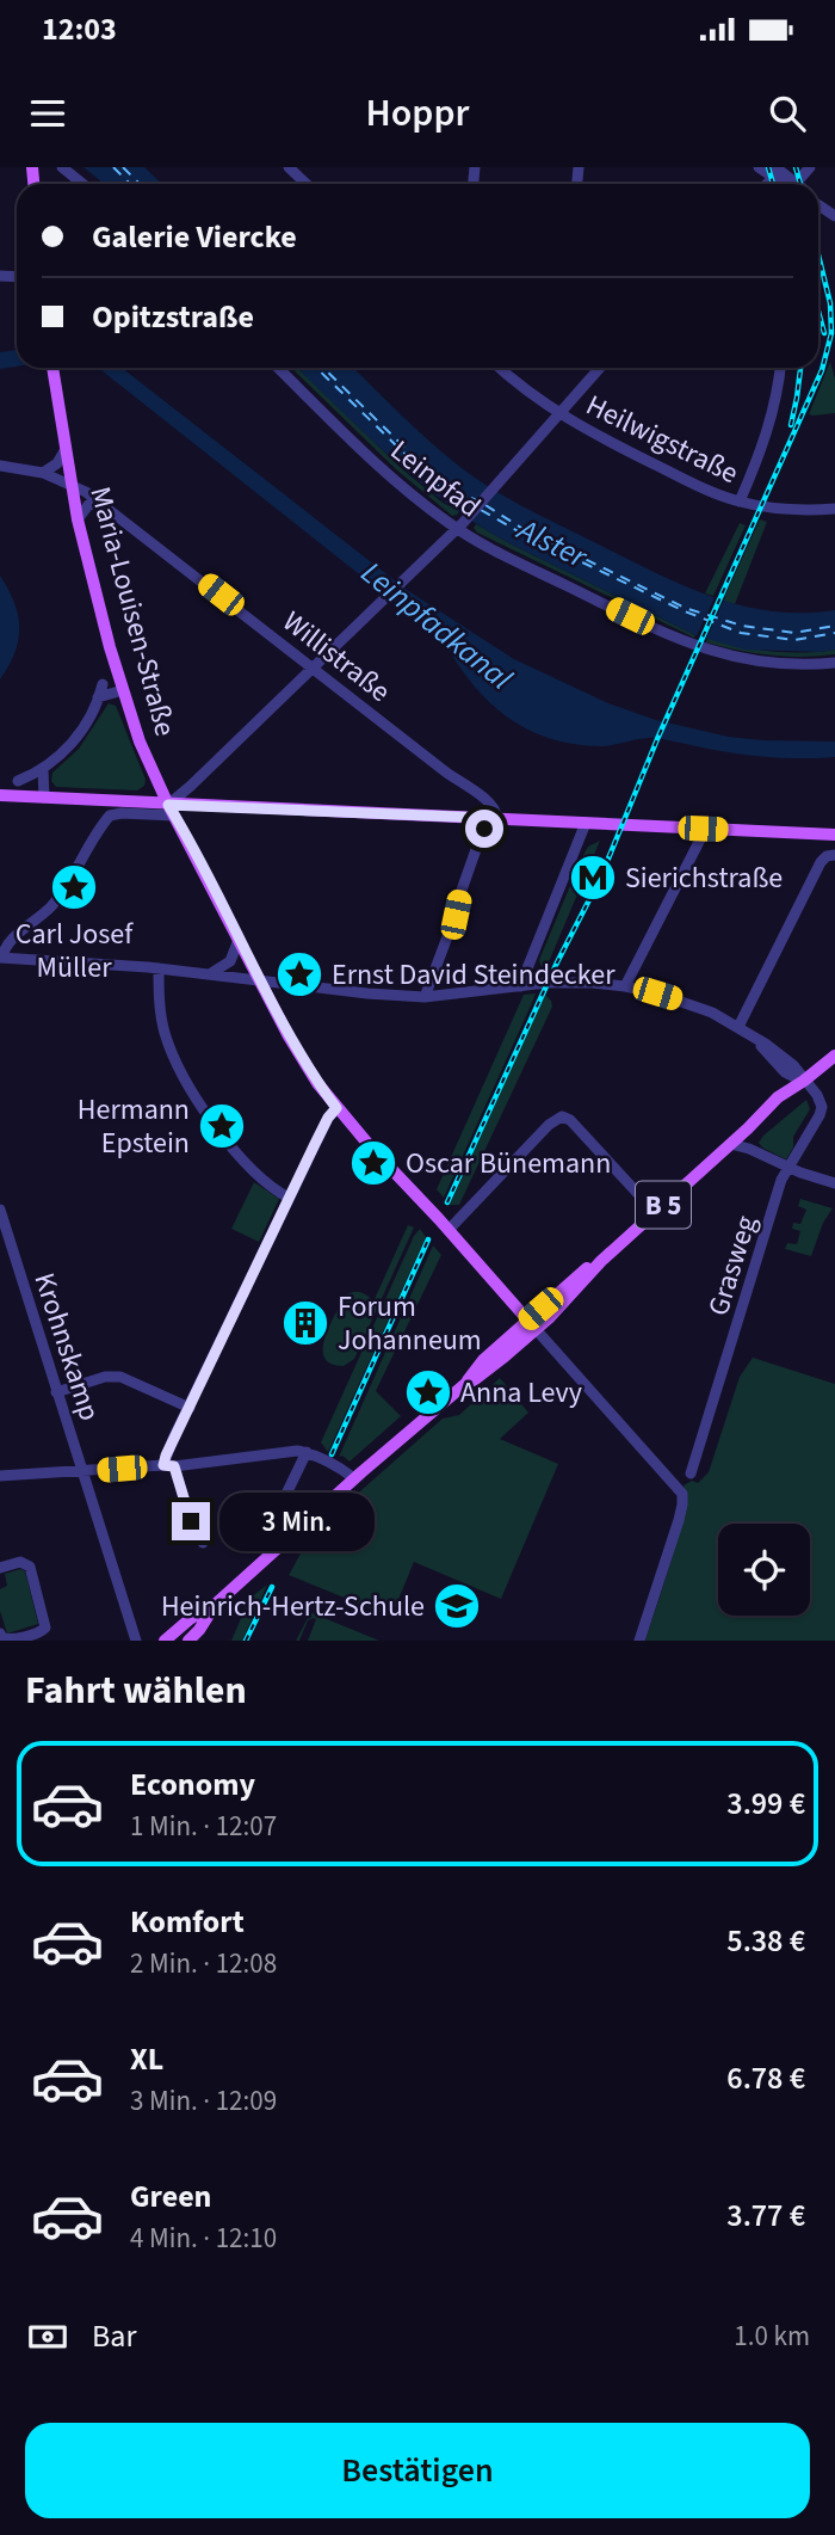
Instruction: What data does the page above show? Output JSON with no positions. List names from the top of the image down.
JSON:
{
  "streets": {
    "main road": ["Maria-Louisen-Straße", "B 5"],
    "street": [
      "Heilwigstraße",
      "Leinpfad",
      "Willistraße",
      "Grasweg",
      "Krohnskamp"
    ]
  },
  "crossings": [
    ["Maria-Louisen-Straße", "Willistraße"],
    ["Maria-Louisen-Straße", "B 5"],
    ["B 5", "Grasweg"]
  ],
  "water": ["Alster", "Leinpfadkanal"],
  "places": {
    "metro station": ["Sierichstraße"],
    "place": [
      "Carl Josef Müller",
      "Ernst David Steindecker",
      "Hermann Epstein",
      "Oscar Bünemann",
      "Anna Levy"
    ],
    "building": ["Forum Johanneum"],
    "school or university": ["Heinrich-Hertz-Schule"]
  },
  "page": {
    "status": "12:03",
    "header": "Hoppr",
    "banner": ["Galerie Viercke", "Opitzstraße"],
    "bubble": "3 Min.",
    "heading": "Fahrt wählen",
    "list": [
      {
        "name": "Economy",
        "note": "1 Min. · 12:07",
        "value": "3.99 €"
      },
      {
        "name": "Komfort",
        "note": "2 Min. · 12:08",
        "value": "5.38 €"
      },
      {
        "name": "XL",
        "note": "3 Min. · 12:09",
        "value": "6.78 €"
      },
      {
        "name": "Green",
        "note": "4 Min. · 12:10",
        "value": "3.77 €"
      }
    ],
    "pay": ["Bar", "1.0 km"],
    "buttons": "Bestätigen"
  }
}
